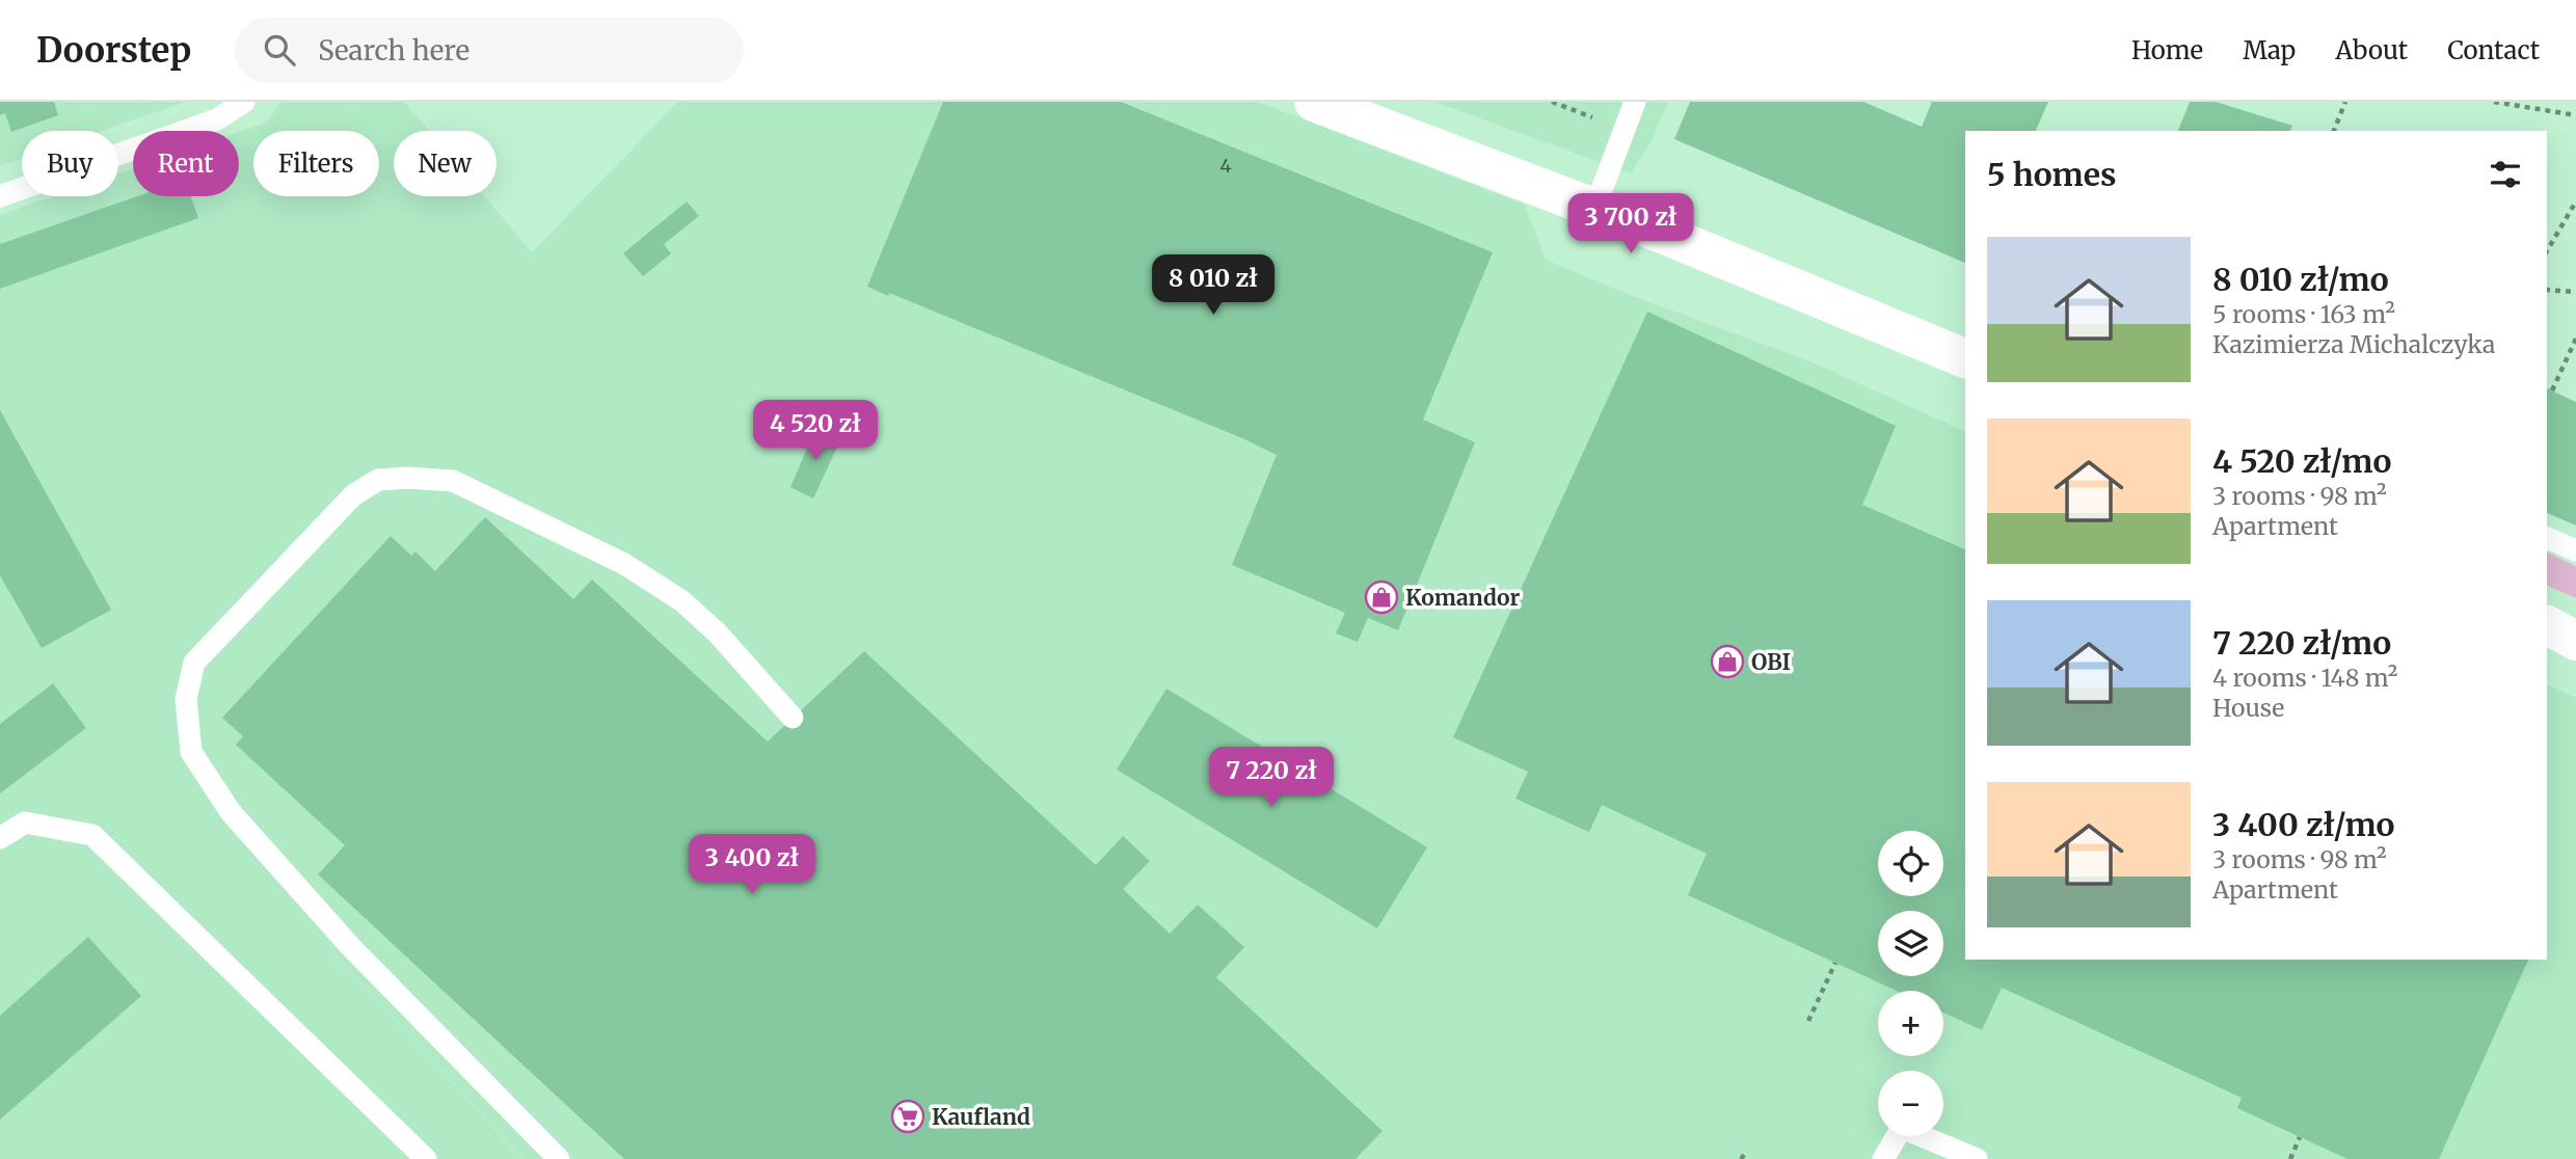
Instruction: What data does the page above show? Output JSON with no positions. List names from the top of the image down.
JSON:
{
  "places": {
    "shop": ["Komandor", "OBI"],
    "supermarket": ["Kaufland"]
  },
  "house_numbers": ["4"],
  "page": {
    "header": "Doorstep",
    "search": "Search here",
    "nav": [
      "Home",
      "Map",
      "About",
      "Contact"
    ],
    "chip": [
      "Buy",
      "Rent",
      "Filters",
      "New"
    ],
    "heading": "5 homes",
    "price": [
      "3 700 zł",
      "8 010 zł",
      "4 520 zł",
      "7 220 zł",
      "3 400 zł"
    ],
    "list": [
      {
        "name": "8 010 zł/mo",
        "note": "5 rooms · 163 m² · Kazimierza Michalczyka"
      },
      {
        "name": "4 520 zł/mo",
        "note": "3 rooms · 98 m² · Apartment"
      },
      {
        "name": "7 220 zł/mo",
        "note": "4 rooms · 148 m² · House"
      },
      {
        "name": "3 400 zł/mo",
        "note": "3 rooms · 98 m² · Apartment"
      }
    ],
    "map_buttons": ["+", "−"]
  }
}
